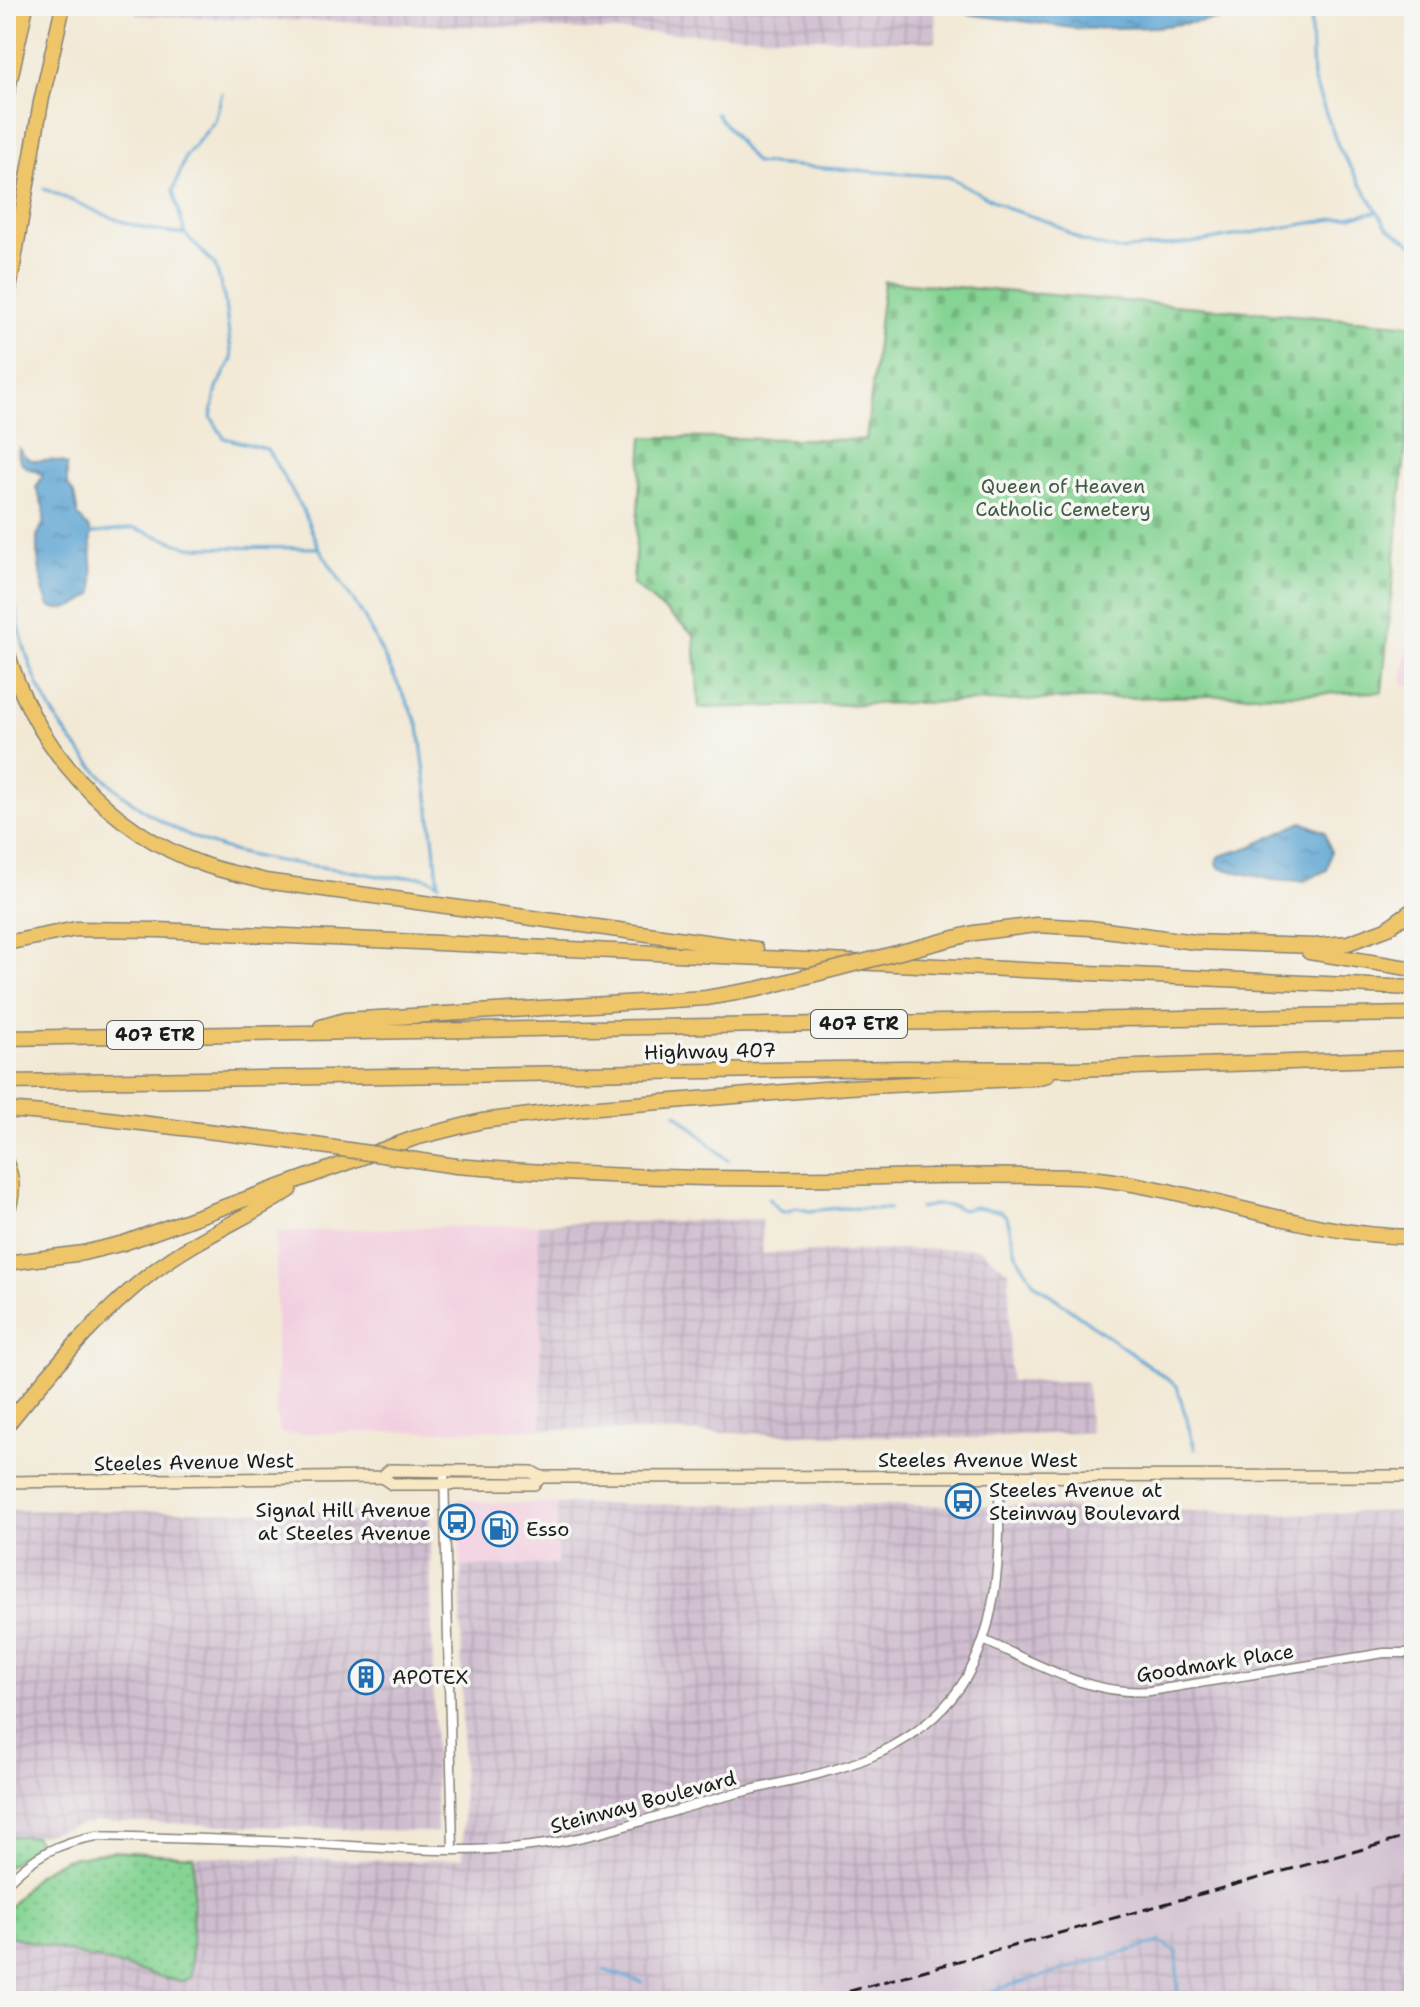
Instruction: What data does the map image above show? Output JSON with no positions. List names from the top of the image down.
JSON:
{
  "streets": {
    "highway": ["407 ETR", "Highway 407"],
    "main road": ["Steeles Avenue West"],
    "street": ["Goodmark Place", "Steinway Boulevard"]
  },
  "crossings": [
    ["Steeles Avenue West", "Steinway Boulevard"],
    ["Goodmark Place", "Steinway Boulevard"]
  ],
  "parks": ["Queen of Heaven Catholic Cemetery"],
  "places": {
    "bus stop": ["Steeles Avenue at Steinway Boulevard", "Signal Hill Avenue at Steeles Avenue"],
    "fuel station": ["Esso"],
    "building": ["APOTEX"]
  }
}
